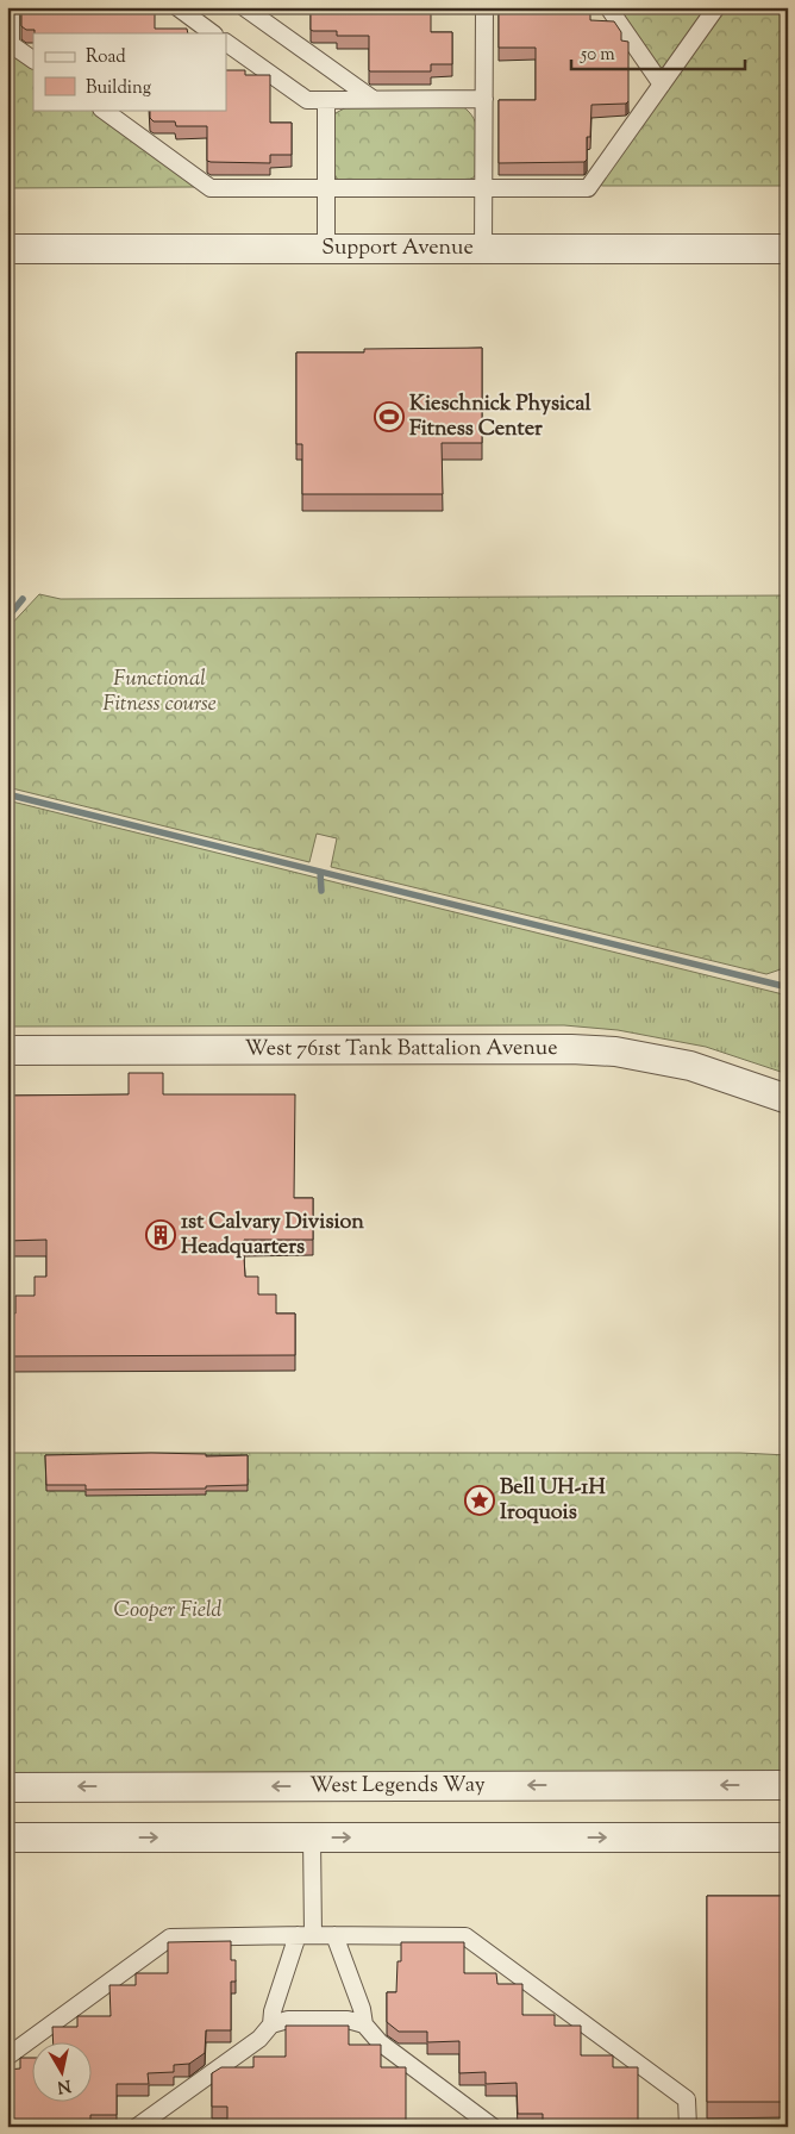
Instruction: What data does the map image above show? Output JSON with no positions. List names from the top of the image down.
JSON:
{
  "streets": {
    "street": ["Support Avenue", "West 761st Tank Battalion Avenue", "West Legends Way"]
  },
  "parks": ["Functional Fitness course", "Cooper Field"],
  "places": {
    "sports": ["Kieschnick Physical Fitness Center"],
    "building": ["1st Calvary Division Headquarters"],
    "place": ["Bell UH-1H Iroquois"]
  },
  "legend": ["Road", "Building"],
  "scale_bar": "50 m",
  "north": "bottom"
}
